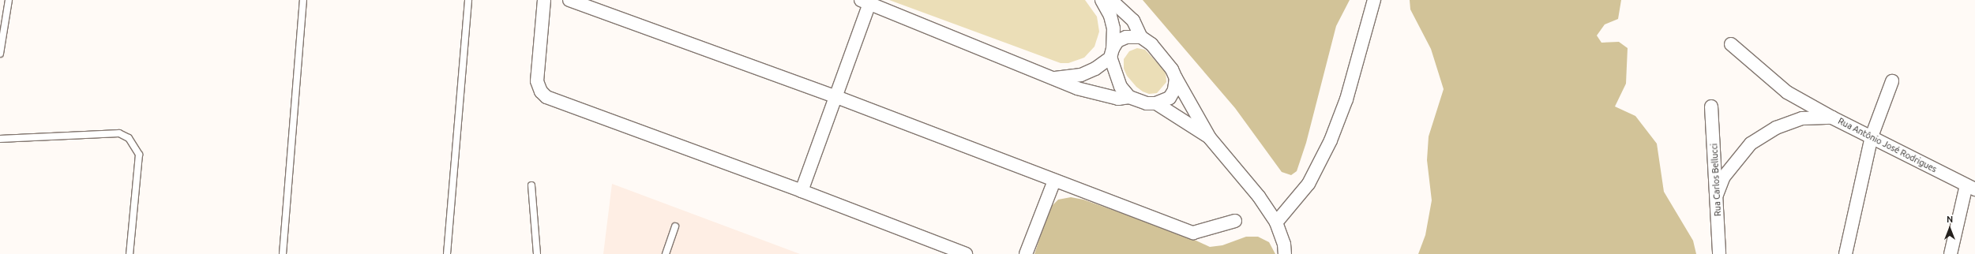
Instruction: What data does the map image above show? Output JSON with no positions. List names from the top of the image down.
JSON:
{
  "streets": {
    "street": ["Rua Antônio José Rodrigues", "Rua Carlos Bellucci"]
  },
  "crossings": [
    ["Rua Antônio José Rodrigues", "Rua Carlos Bellucci"]
  ],
  "north": "top"
}
